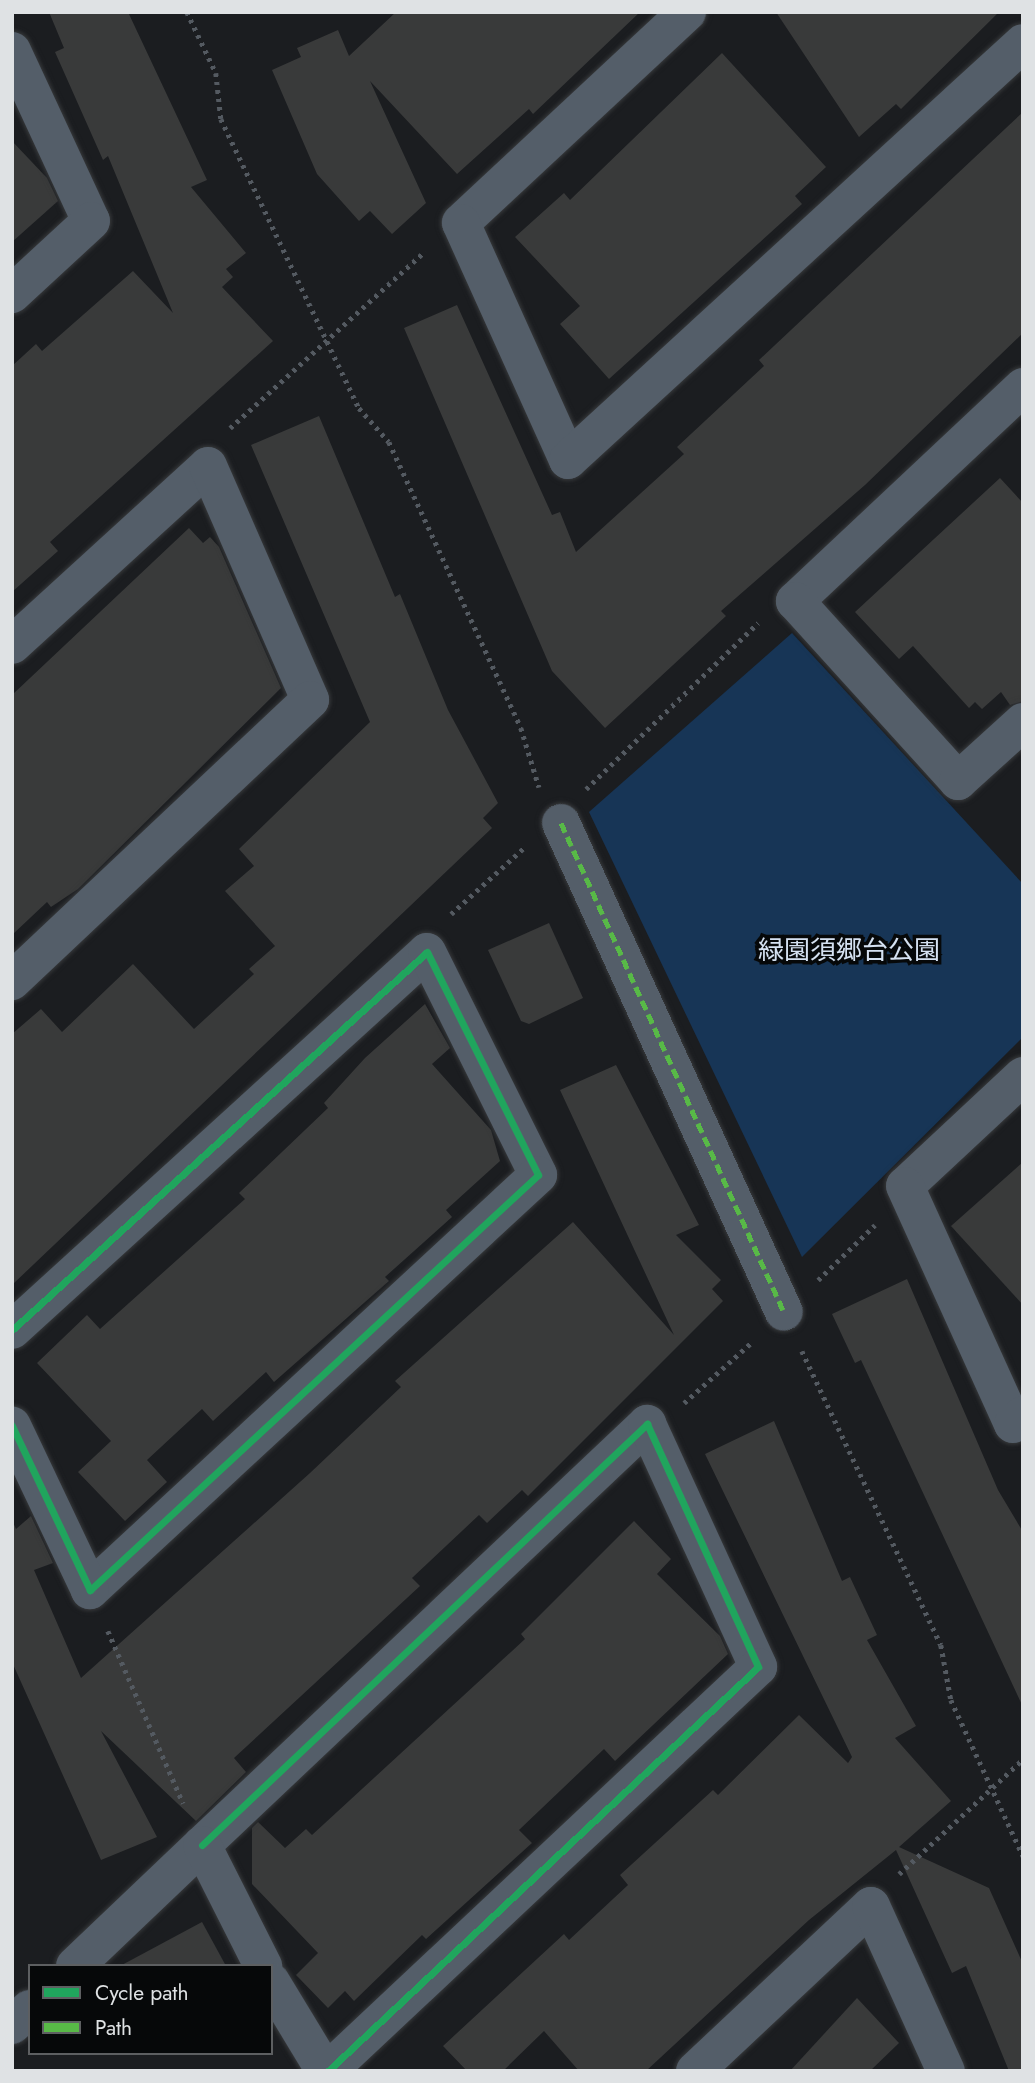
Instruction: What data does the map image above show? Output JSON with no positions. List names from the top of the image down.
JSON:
{
  "parks": ["緑園須郷台公園"],
  "legend": ["Cycle path", "Path"]
}
